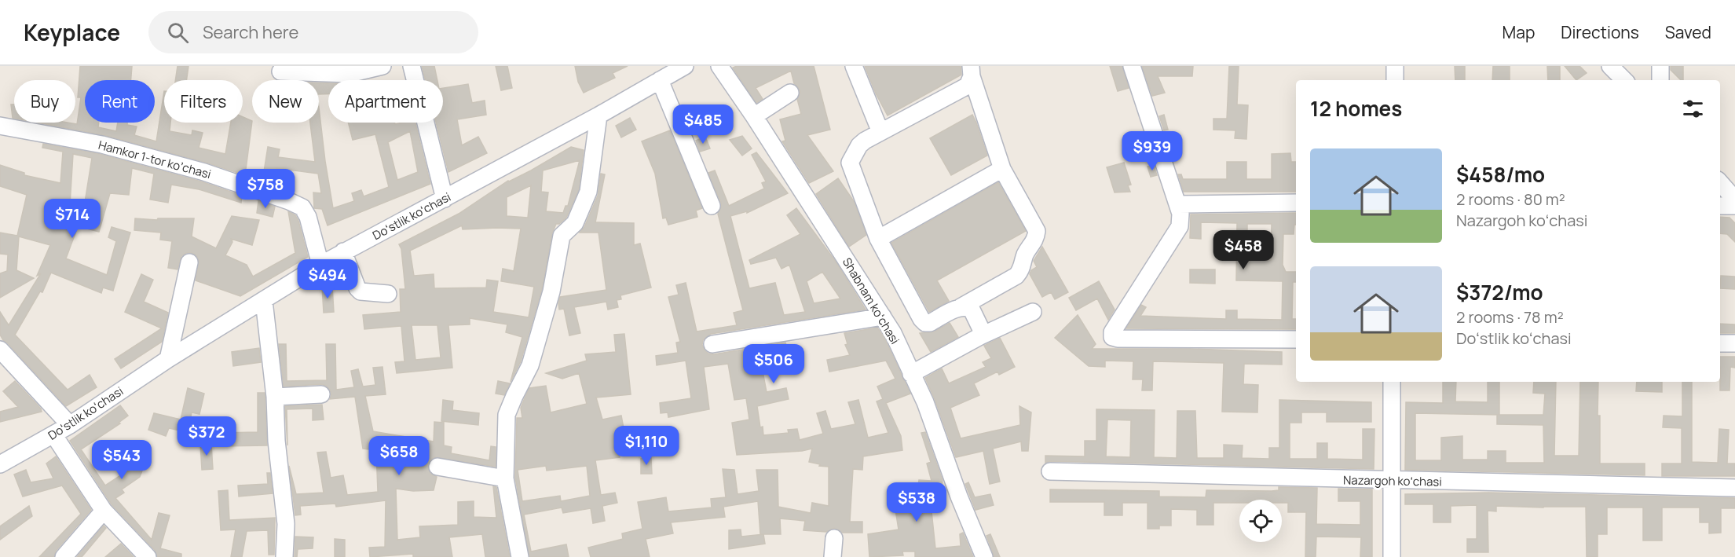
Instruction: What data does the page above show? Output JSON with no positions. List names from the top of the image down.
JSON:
{
  "streets": {
    "street": [
      "Hamkor 1-tor koʼchasi",
      "Doʻstlik koʻchasi",
      "Shabnam koʻchasi",
      "Nazargoh koʻchasi"
    ]
  },
  "crossings": [
    ["Hamkor 1-tor koʼchasi", "Doʻstlik koʻchasi"]
  ],
  "page": {
    "header": "Keyplace",
    "search": "Search here",
    "nav": ["Map", "Directions", "Saved"],
    "chip": [
      "Buy",
      "Rent",
      "Filters",
      "New",
      "Apartment"
    ],
    "heading": "12 homes",
    "price": [
      "$485",
      "$939",
      "$758",
      "$714",
      "$458",
      "$494",
      "$506",
      "$372",
      "$1,110",
      "$658",
      "$543",
      "$538"
    ],
    "list": [
      {
        "name": "$458/mo",
        "note": "2 rooms · 80 m² · Nazargoh koʻchasi"
      },
      {
        "name": "$372/mo",
        "note": "2 rooms · 78 m² · Doʻstlik koʻchasi"
      }
    ]
  }
}
